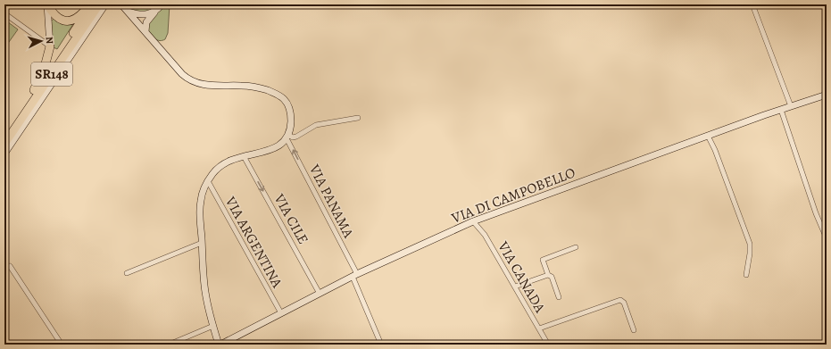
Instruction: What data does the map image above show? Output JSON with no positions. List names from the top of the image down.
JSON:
{
  "streets": {
    "highway": ["SR148"],
    "street": [
      "VIA DI CAMPOBELLO",
      "VIA PANAMA",
      "VIA CILE",
      "VIA ARGENTINA",
      "VIA CANADA"
    ]
  },
  "crossings": [
    ["VIA DI CAMPOBELLO", "VIA PANAMA"],
    ["VIA DI CAMPOBELLO", "VIA CILE"],
    ["VIA DI CAMPOBELLO", "VIA ARGENTINA"],
    ["VIA DI CAMPOBELLO", "VIA CANADA"]
  ],
  "one_way": ["VIA PANAMA", "VIA CILE"],
  "north": "right"
}
